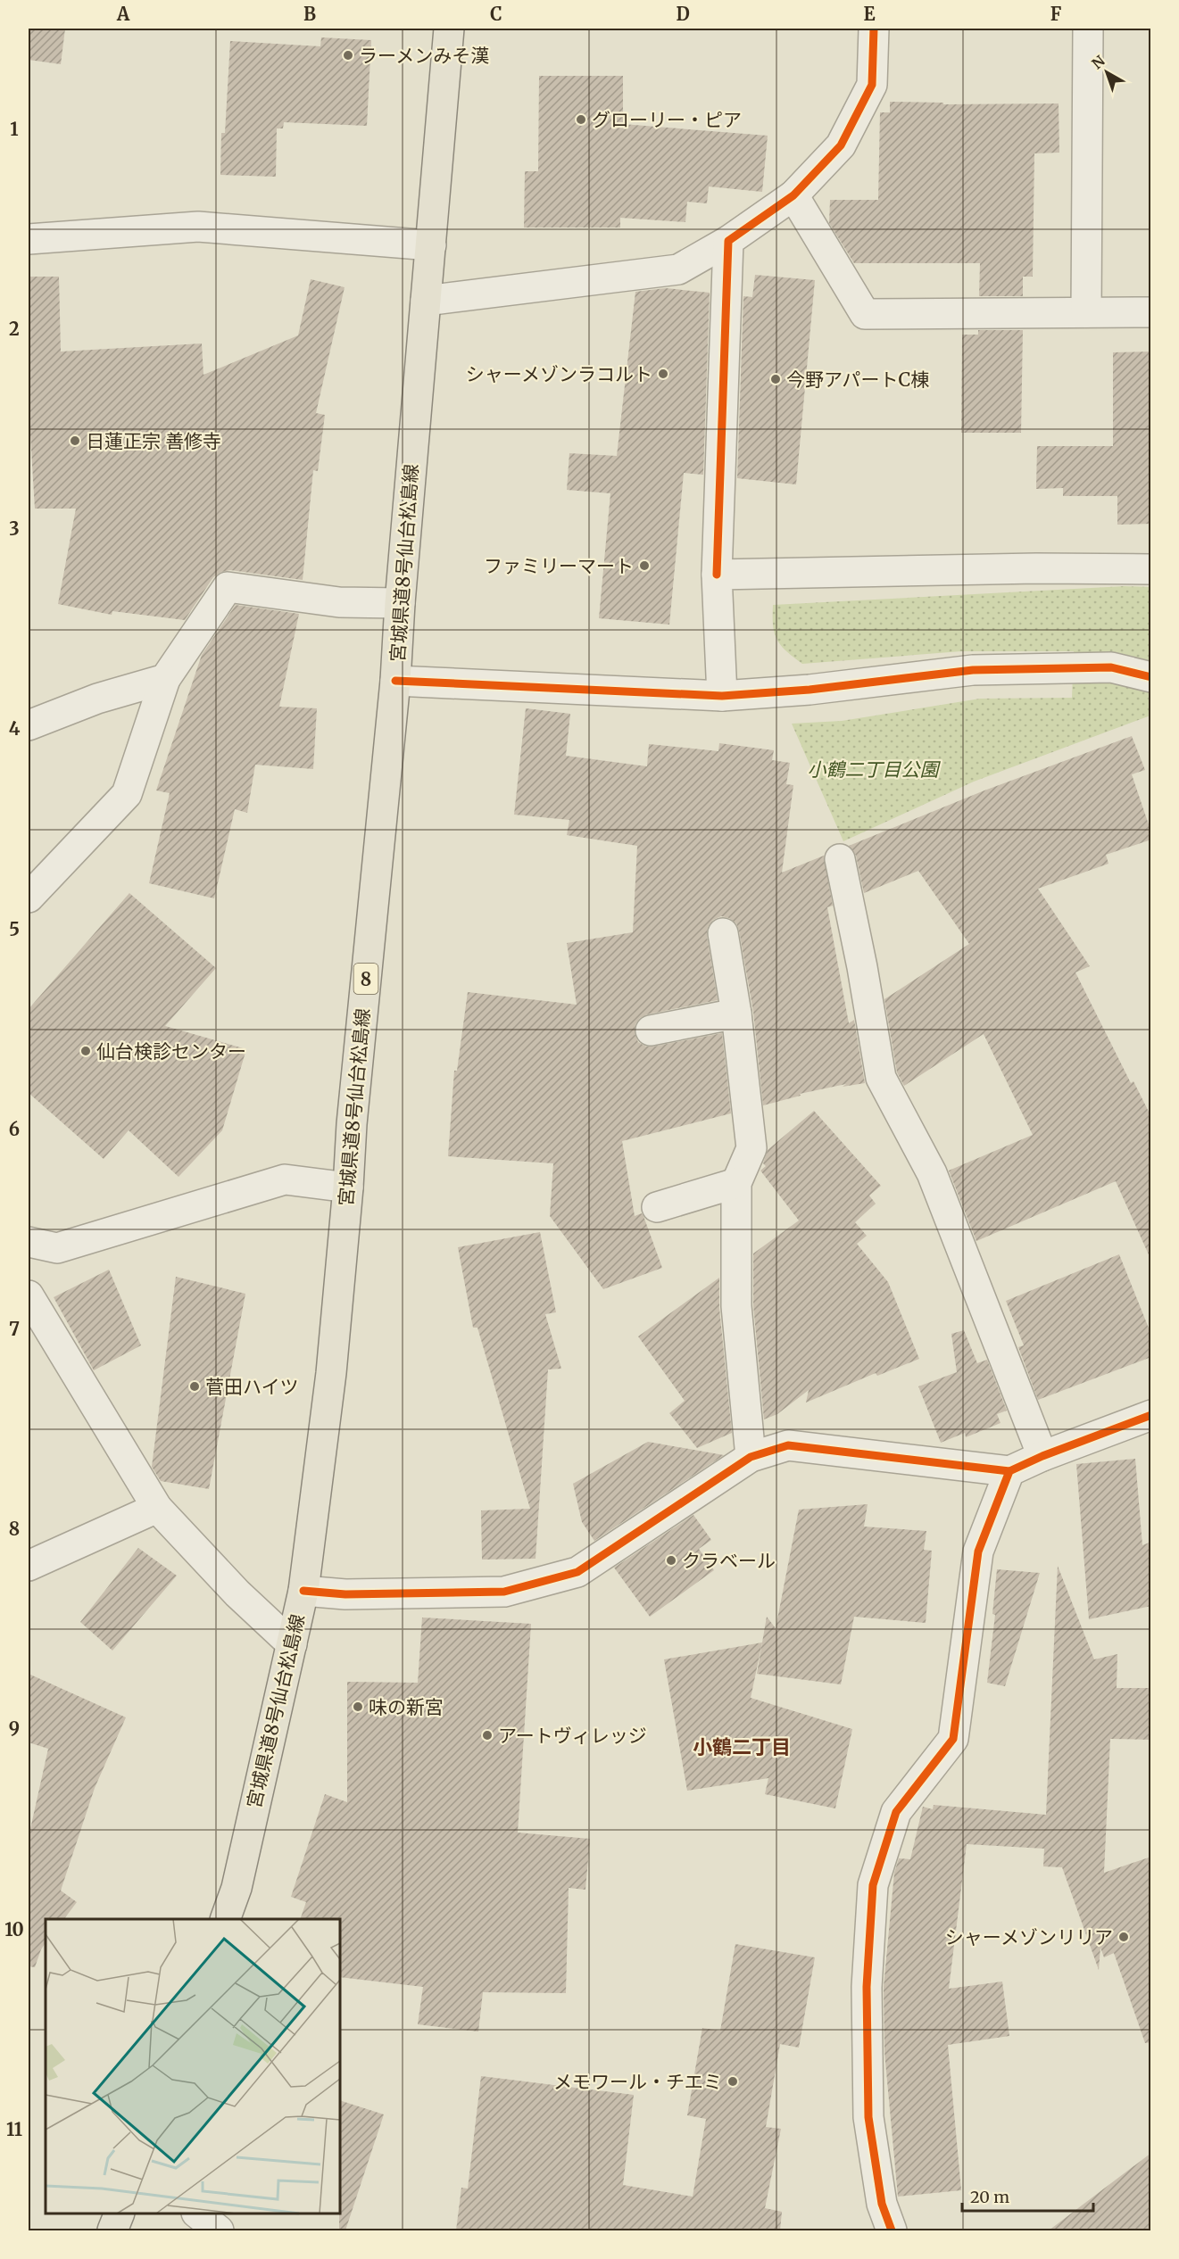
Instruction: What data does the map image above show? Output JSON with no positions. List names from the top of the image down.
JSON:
{
  "streets": {
    "main road": ["宮城県道8号仙台松島線", "8"]
  },
  "districts": ["小鶴二丁目"],
  "parks": ["小鶴二丁目公園"],
  "places": [
    "ラーメンみそ漢",
    "グローリー・ピア",
    "シャーメゾンラコルト",
    "今野アパートC棟",
    "日蓮正宗 善修寺",
    "ファミリーマート",
    "仙台検診センター",
    "菅田ハイツ",
    "クラベール",
    "味の新宮",
    "アートヴィレッジ",
    "シャーメゾンリリア",
    "メモワール・チエミ"
  ],
  "scale_bar": "20 m",
  "north": "top left",
  "grid": {
    "columns": [
      "A",
      "B",
      "C",
      "D",
      "E",
      "F"
    ],
    "rows": [
      "1",
      "2",
      "3",
      "4",
      "5",
      "6",
      "7",
      "8",
      "9",
      "10",
      "11"
    ]
  }
}
